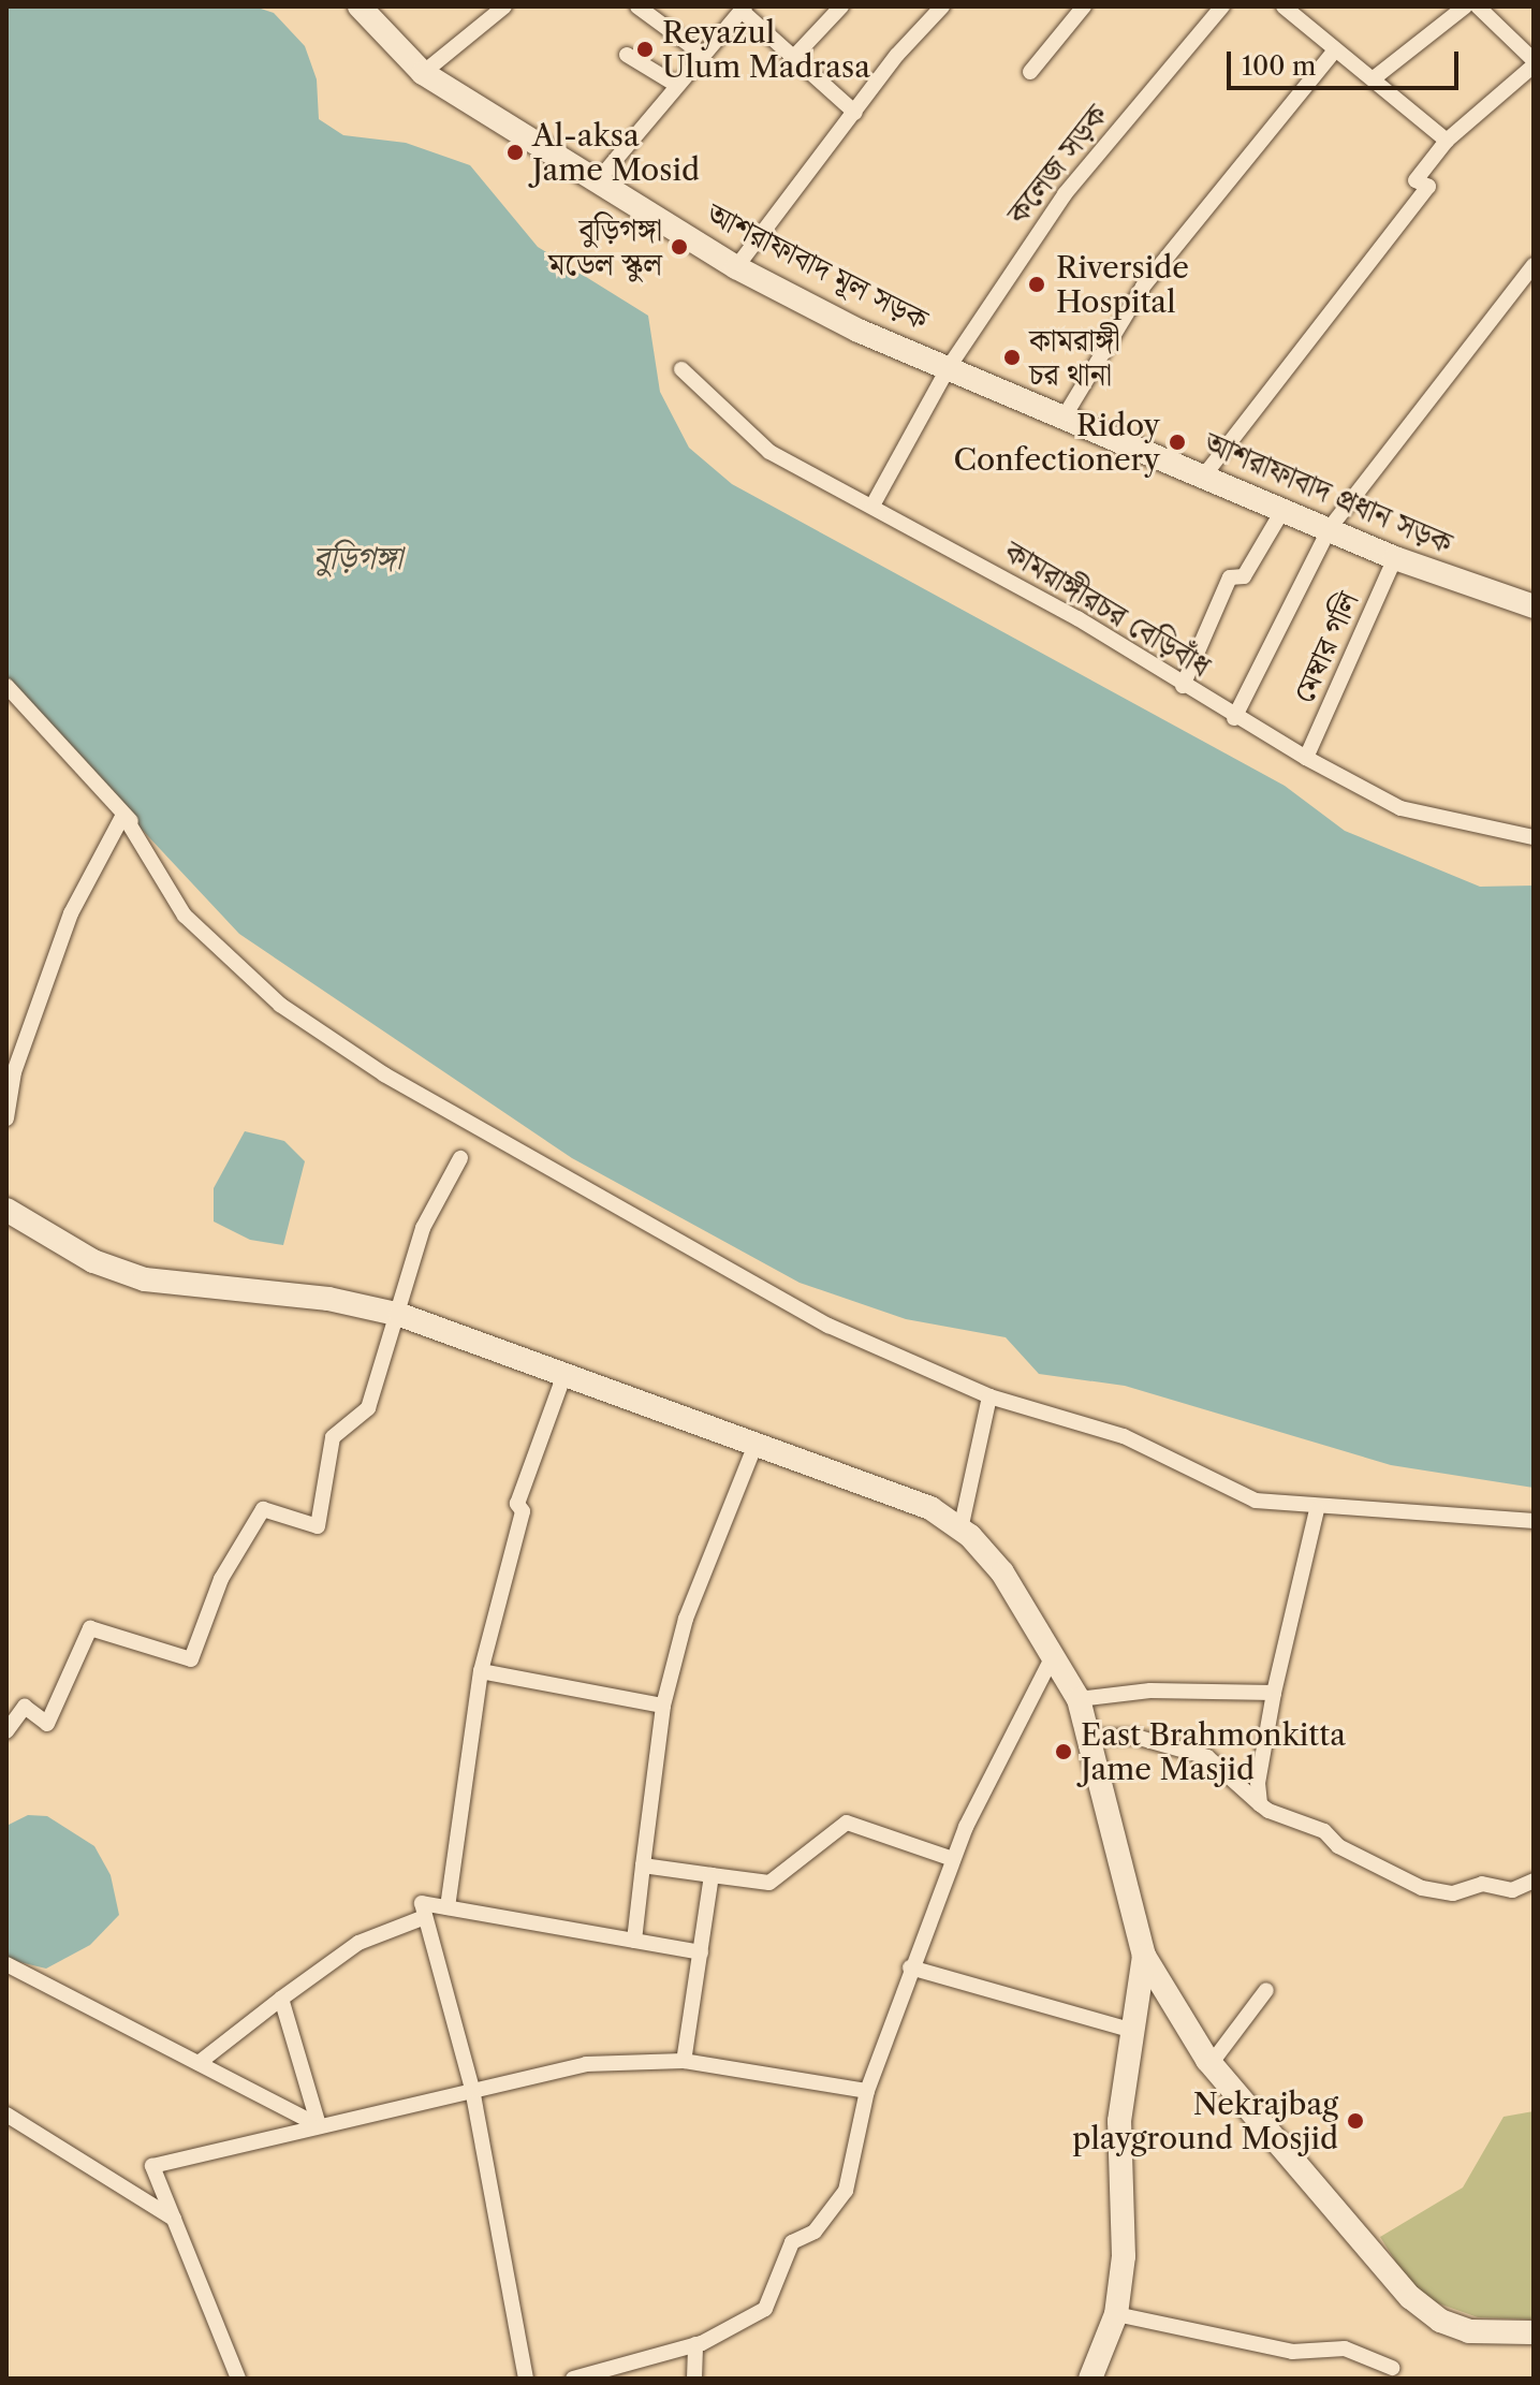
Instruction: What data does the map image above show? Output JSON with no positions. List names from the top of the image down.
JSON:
{
  "streets": {
    "street": [
      "কলেজ সড়ক",
      "আশরাফাবাদ মূল সড়ক",
      "আশরাফাবাদ প্রধান সড়ক",
      "কামরাঙ্গীরচর বেড়িবাঁধ",
      "মেম্বার গলি"
    ]
  },
  "crossings": [
    ["কলেজ সড়ক", "আশরাফাবাদ মূল সড়ক"],
    ["কলেজ সড়ক", "কামরাঙ্গীরচর বেড়িবাঁধ"],
    ["আশরাফাবাদ মূল সড়ক", "আশরাফাবাদ প্রধান সড়ক"],
    ["আশরাফাবাদ প্রধান সড়ক", "মেম্বার গলি"],
    ["কামরাঙ্গীরচর বেড়িবাঁধ", "মেম্বার গলি"]
  ],
  "water": ["বুড়িগঙ্গা"],
  "places": [
    "Reyazul Ulum Madrasa",
    "Al-aksa Jame Mosid",
    "বুড়িগঙ্গা মডেল স্কুল",
    "Riverside Hospital",
    "কামরাঙ্গী চর থানা",
    "Ridoy Confectionery",
    "East Brahmonkitta Jame Masjid",
    "Nekrajbag playground Mosjid"
  ],
  "scale_bar": "100 m"
}
